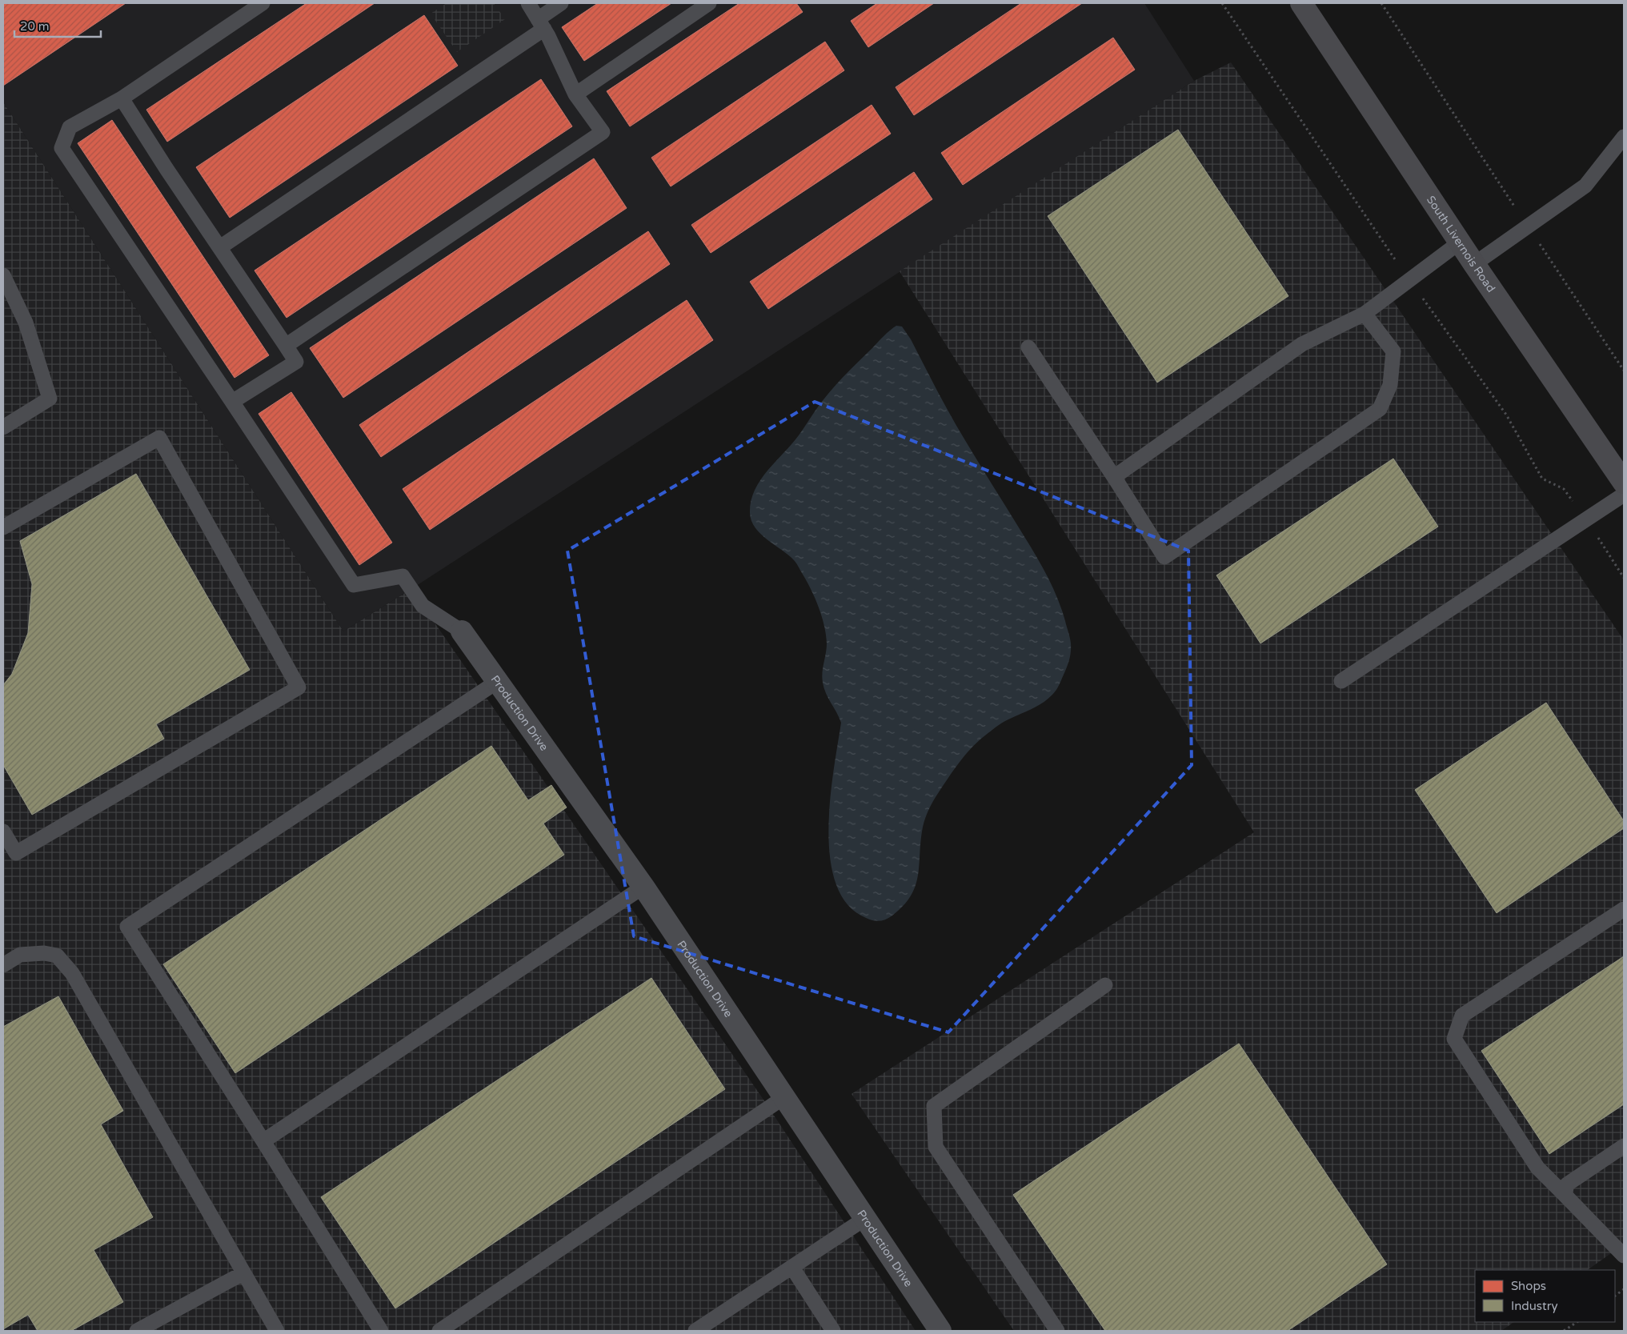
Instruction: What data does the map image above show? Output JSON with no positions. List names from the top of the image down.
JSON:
{
  "streets": {
    "main road": ["South Livernois Road"],
    "street": ["Production Drive"]
  },
  "legend": ["Shops", "Industry"],
  "scale_bar": "20 m"
}
